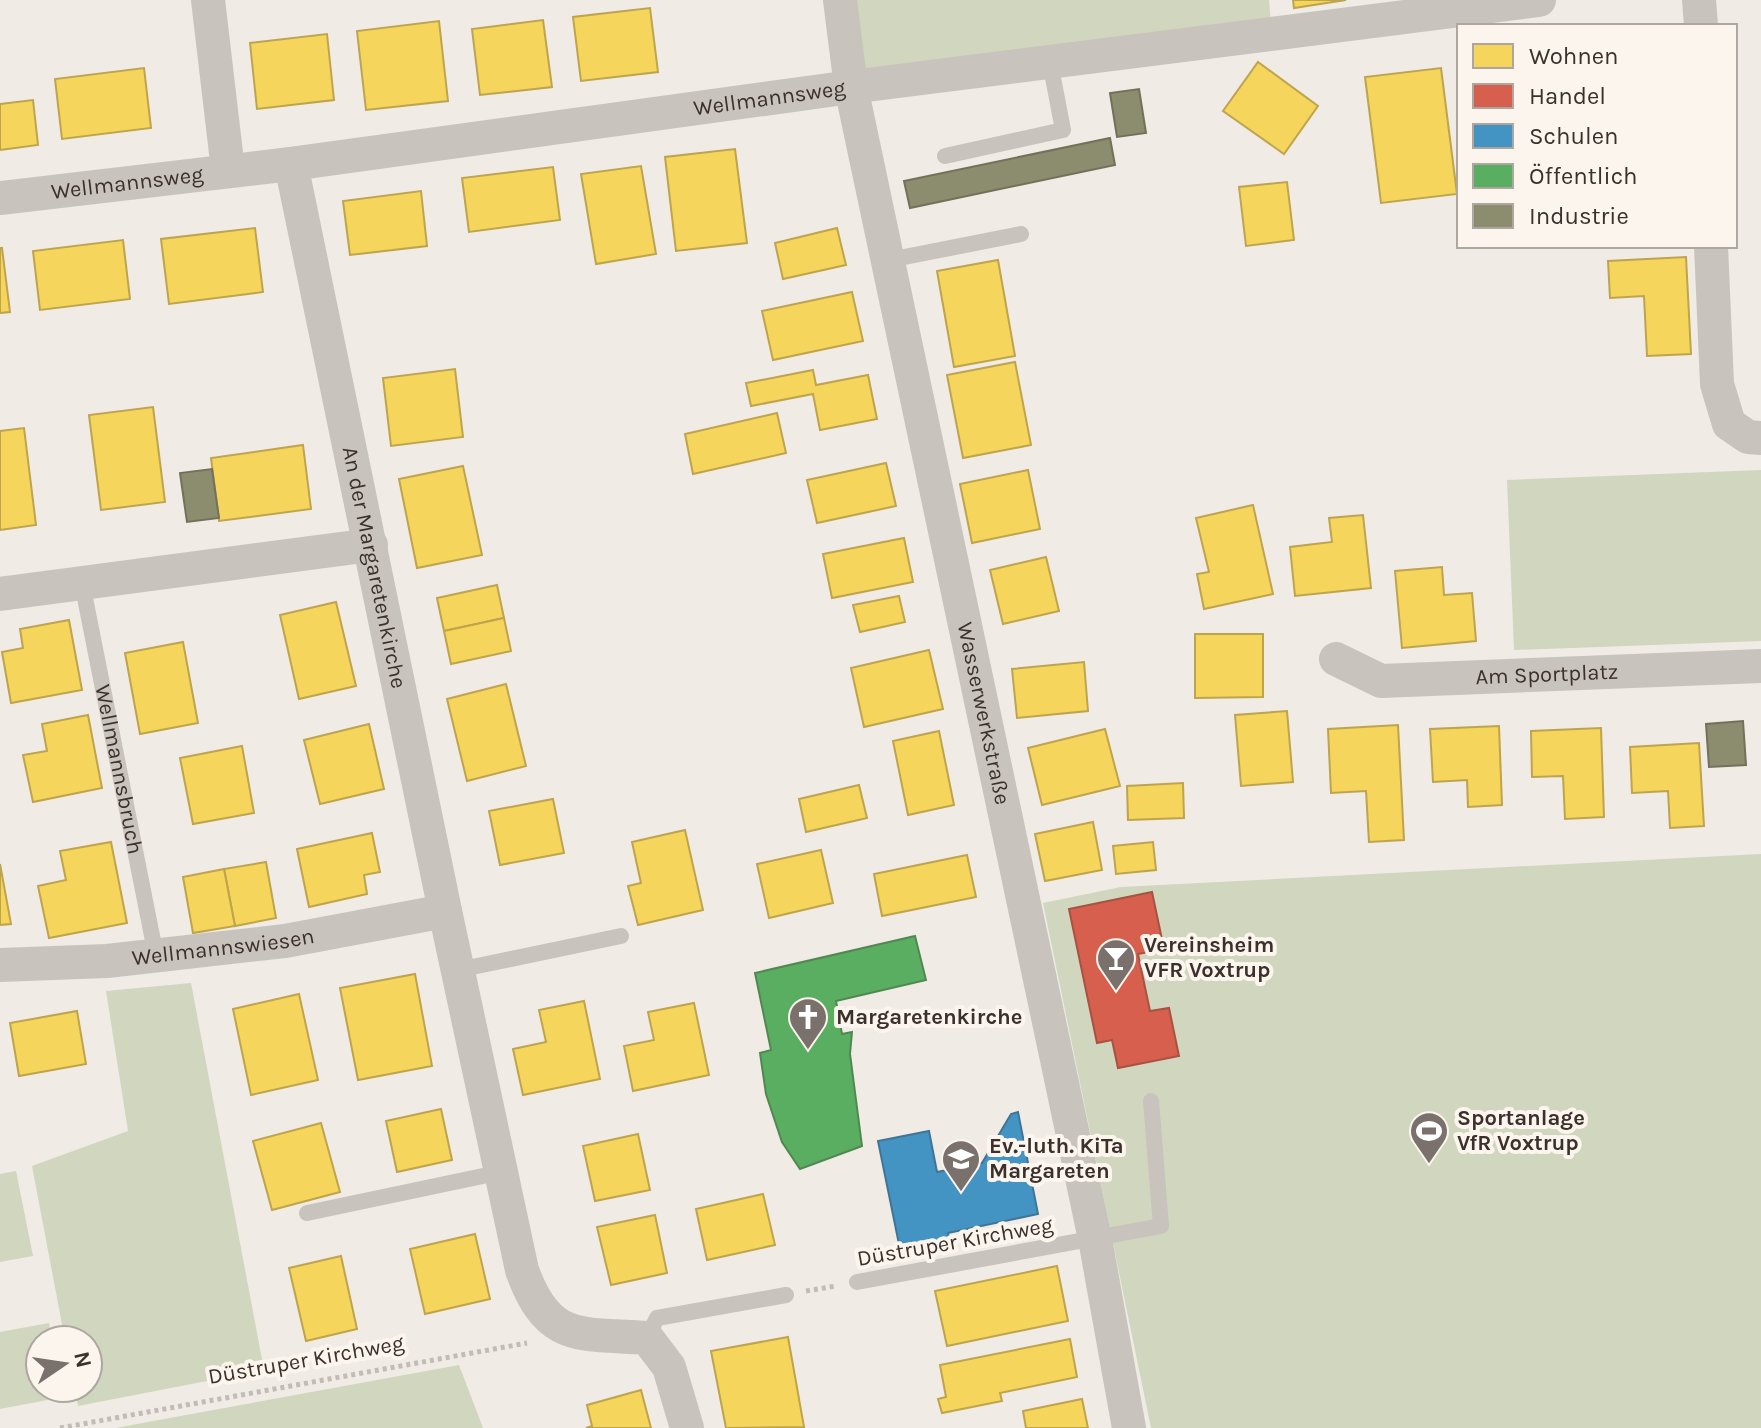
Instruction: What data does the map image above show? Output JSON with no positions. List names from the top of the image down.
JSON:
{
  "streets": {
    "street": [
      "Wellmannsweg",
      "An der Margaretenkirche",
      "Am Sportplatz",
      "Wasserwerkstraße",
      "Wellmannswiesen"
    ],
    "lane": ["Wellmannsbruch", "Düstruper Kirchweg"]
  },
  "crossings": [
    ["Wellmannsweg", "An der Margaretenkirche"],
    ["Wellmannsweg", "Wasserwerkstraße"],
    ["An der Margaretenkirche", "Wellmannswiesen"],
    ["An der Margaretenkirche", "Düstruper Kirchweg"],
    ["Wasserwerkstraße", "Düstruper Kirchweg"],
    ["Wellmannsbruch", "Wellmannswiesen"]
  ],
  "places": {
    "bar": ["Vereinsheim VFR Voxtrup"],
    "church": ["Margaretenkirche"],
    "sports": ["Sportanlage VfR Voxtrup"],
    "school or university": ["Ev.-luth. KiTa Margareten"]
  },
  "legend": [
    "Wohnen",
    "Handel",
    "Schulen",
    "Öffentlich",
    "Industrie"
  ],
  "north": "right"
}
